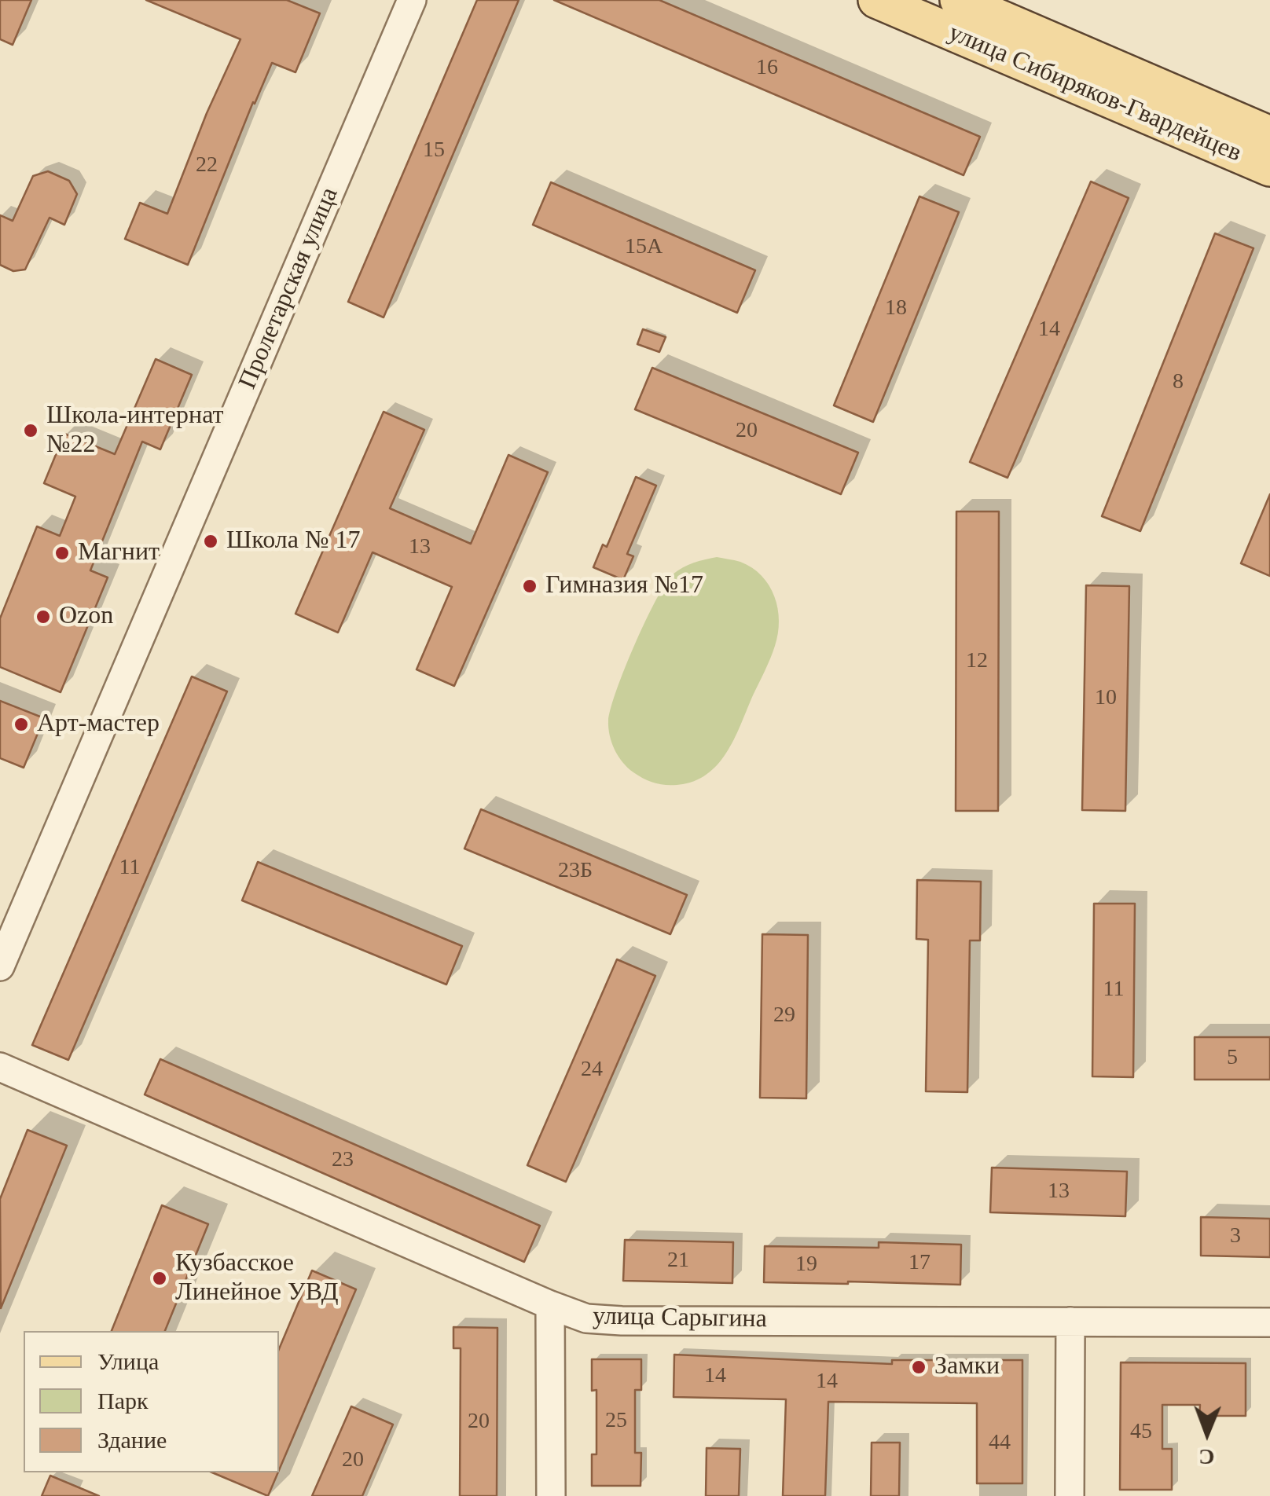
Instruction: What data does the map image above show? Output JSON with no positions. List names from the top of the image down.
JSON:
{
  "streets": {
    "main road": ["улица Сибиряков-Гвардейцев"],
    "street": ["Пролетарская улица", "улица Сарыгина"]
  },
  "places": [
    "Школа-интернат №22",
    "Школа № 17",
    "Магнит",
    "Гимназия №17",
    "Ozon",
    "Арт-мастер",
    "Кузбасское Линейное УВД",
    "Замки"
  ],
  "house_numbers": [
    "16",
    "15",
    "22",
    "15А",
    "18",
    "14",
    "8",
    "20",
    "13",
    "12",
    "10",
    "11",
    "23Б",
    "11",
    "29",
    "5",
    "24",
    "23",
    "13",
    "3",
    "21",
    "17",
    "19",
    "14",
    "14",
    "25",
    "20",
    "45",
    "44",
    "20"
  ],
  "legend": ["Улица", "Парк", "Здание"],
  "north": "bottom"
}
